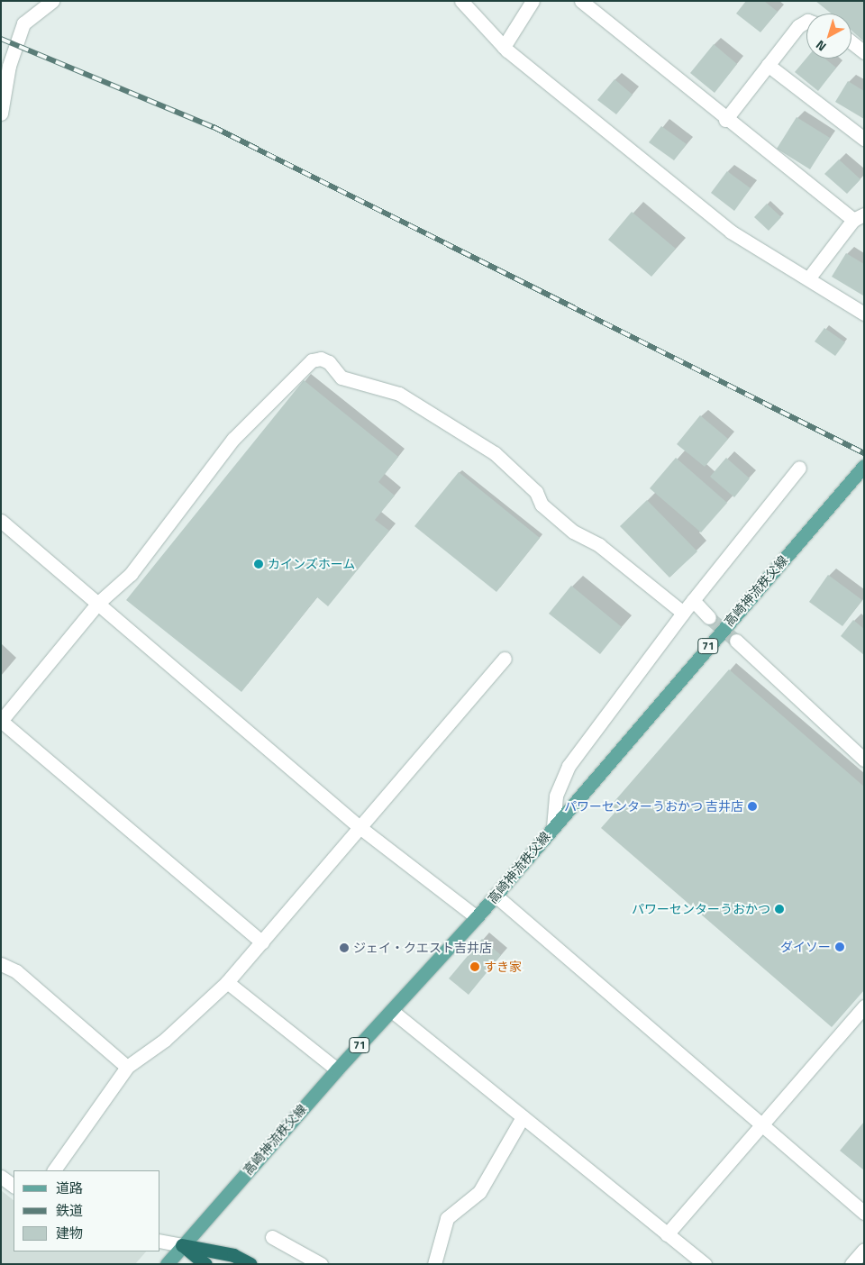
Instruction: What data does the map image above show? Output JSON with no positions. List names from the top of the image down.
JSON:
{
  "streets": {
    "main road": ["高崎神流秩父線", "71"]
  },
  "places": [
    "カインズホーム",
    "パワーセンターうおかつ 吉井店",
    "パワーセンターうおかつ",
    "ダイソー",
    "ジェイ・クエスト吉井店",
    "すき家"
  ],
  "legend": ["道路", "鉄道", "建物"],
  "north": "bottom left"
}
